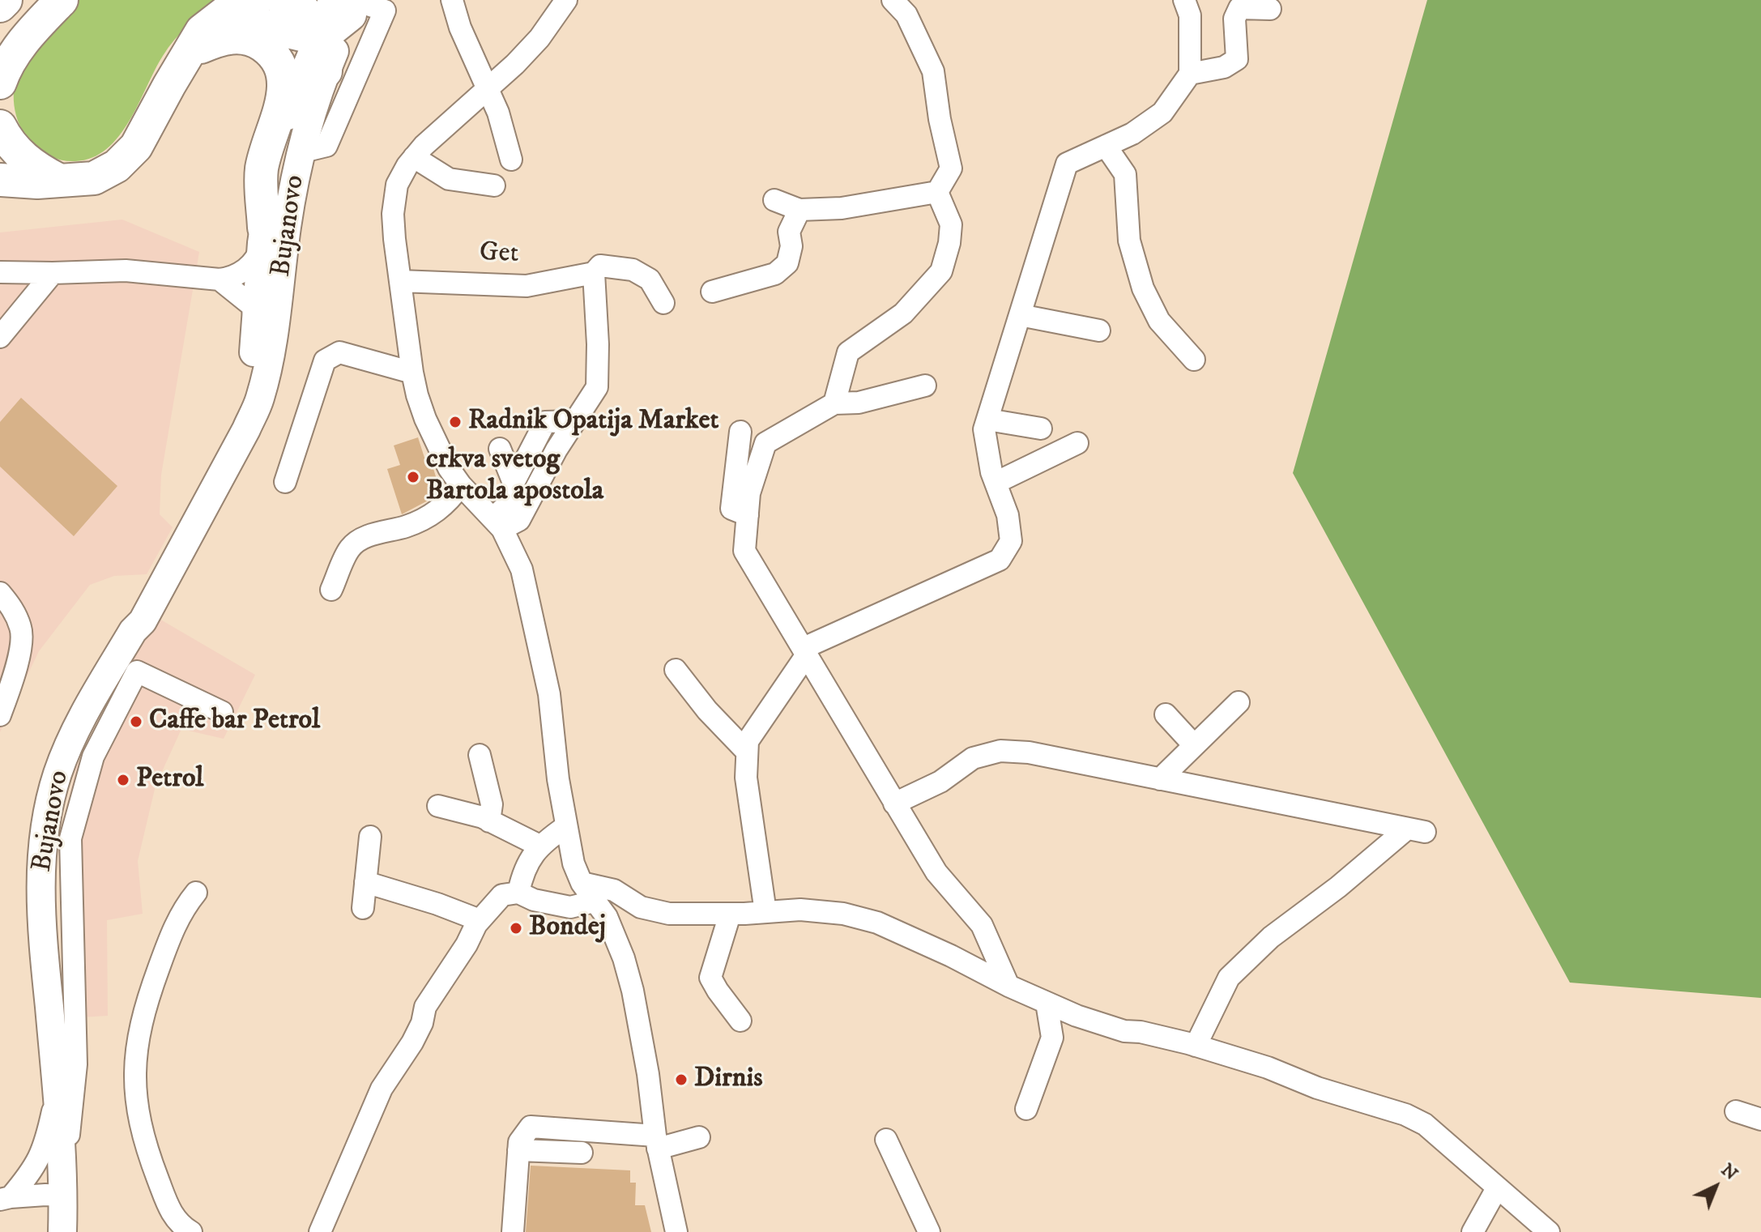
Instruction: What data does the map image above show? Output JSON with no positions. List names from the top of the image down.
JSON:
{
  "streets": {
    "main road": ["Bujanovo"],
    "street": ["Get"]
  },
  "places": [
    "Radnik Opatija Market",
    "crkva svetog Bartola apostola",
    "Caffe bar Petrol",
    "Petrol",
    "Bondej",
    "Dirnis"
  ],
  "north": "top right"
}
